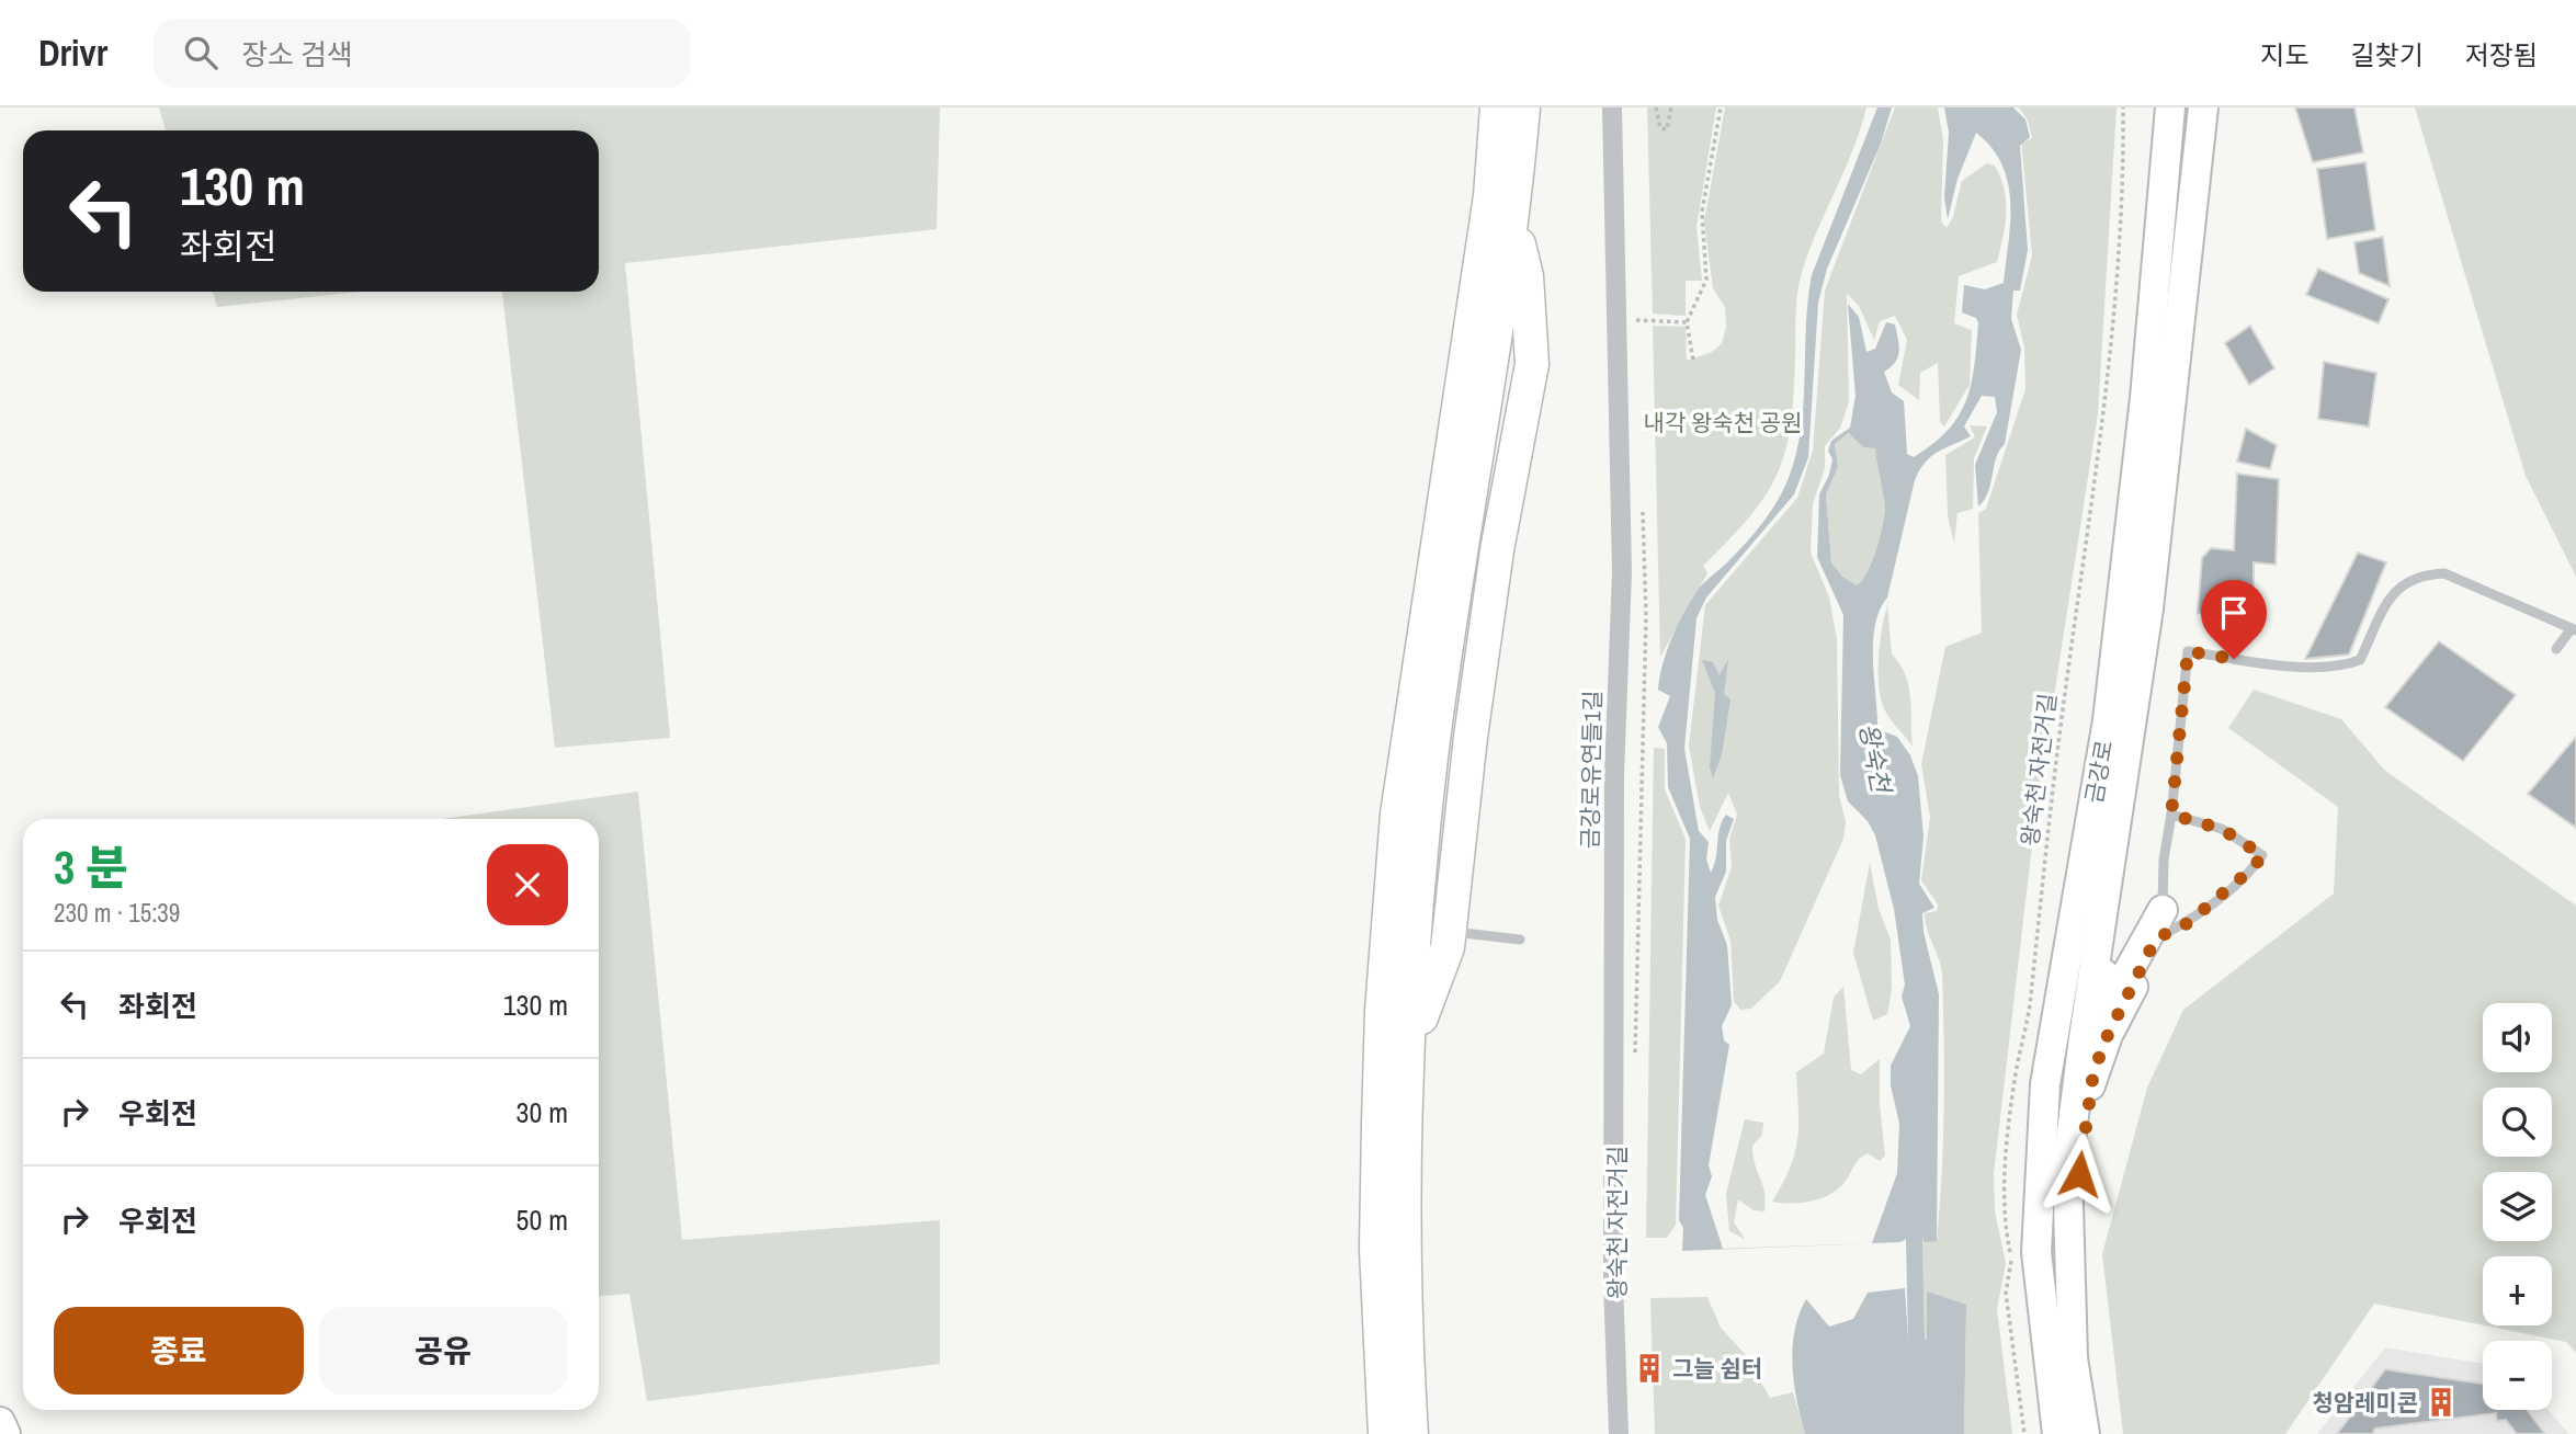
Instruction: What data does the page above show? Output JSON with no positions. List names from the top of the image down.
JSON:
{
  "streets": {
    "main road": ["금강로"],
    "street": ["금강로유연들1길"],
    "path": ["왕숙천 자전거길"]
  },
  "water": ["왕숙천"],
  "parks": ["내각 왕숙천 공원"],
  "places": {
    "building": ["그늘 쉼터", "청암레미콘"]
  },
  "page": {
    "header": "Drivr",
    "search": "장소 검색",
    "nav": ["지도", "길찾기", "저장됨"],
    "turn": ["130 m", "좌회전"],
    "heading": ["3 분", "230 m · 15:39"],
    "list": [
      {
        "name": "좌회전",
        "value": "130 m"
      },
      {
        "name": "우회전",
        "value": "30 m"
      },
      {
        "name": "우회전",
        "value": "50 m"
      }
    ],
    "map_buttons": ["+", "−"],
    "buttons": ["종료", "공유"]
  }
}
